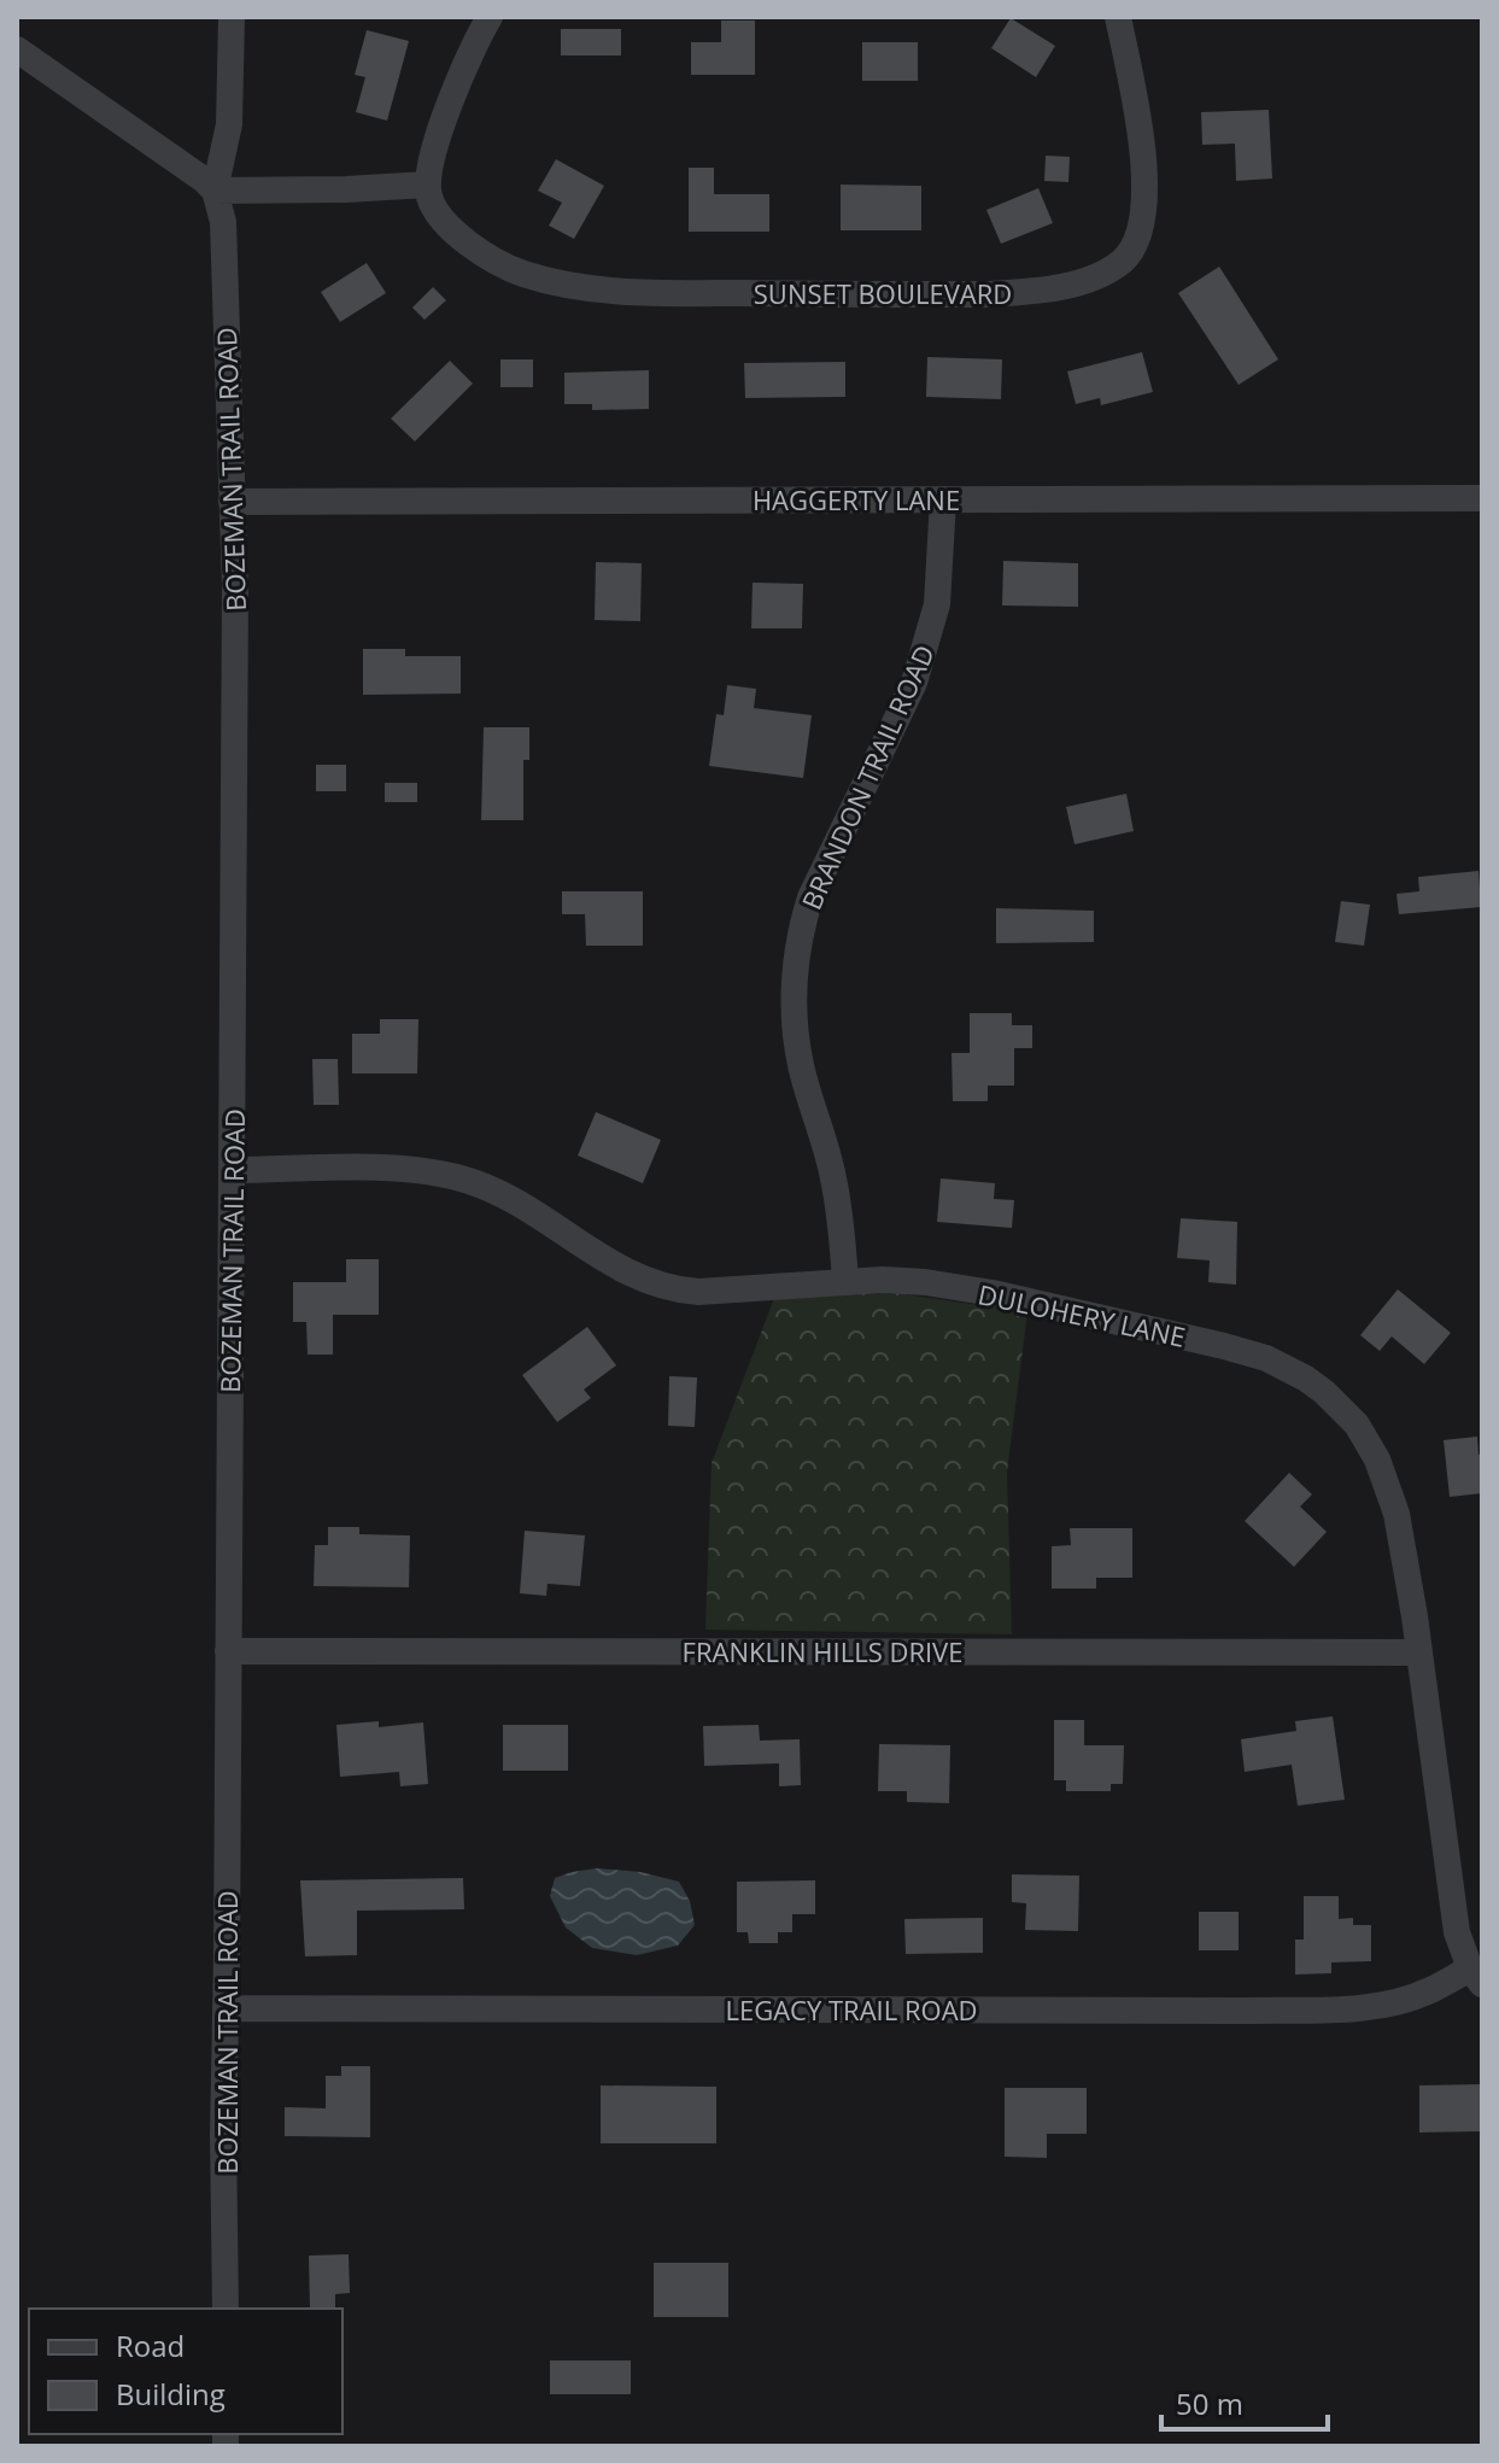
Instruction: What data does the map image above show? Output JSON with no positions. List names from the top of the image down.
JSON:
{
  "streets": {
    "street": [
      "SUNSET BOULEVARD",
      "BOZEMAN TRAIL ROAD",
      "HAGGERTY LANE",
      "BRANDON TRAIL ROAD",
      "DULOHERY LANE",
      "FRANKLIN HILLS DRIVE",
      "LEGACY TRAIL ROAD"
    ]
  },
  "crossings": [
    ["BOZEMAN TRAIL ROAD", "HAGGERTY LANE"],
    ["BOZEMAN TRAIL ROAD", "DULOHERY LANE"],
    ["BOZEMAN TRAIL ROAD", "FRANKLIN HILLS DRIVE"],
    ["BOZEMAN TRAIL ROAD", "LEGACY TRAIL ROAD"],
    ["HAGGERTY LANE", "BRANDON TRAIL ROAD"],
    ["BRANDON TRAIL ROAD", "DULOHERY LANE"],
    ["DULOHERY LANE", "FRANKLIN HILLS DRIVE"],
    ["DULOHERY LANE", "LEGACY TRAIL ROAD"]
  ],
  "legend": ["Road", "Building"],
  "scale_bar": "50 m"
}
